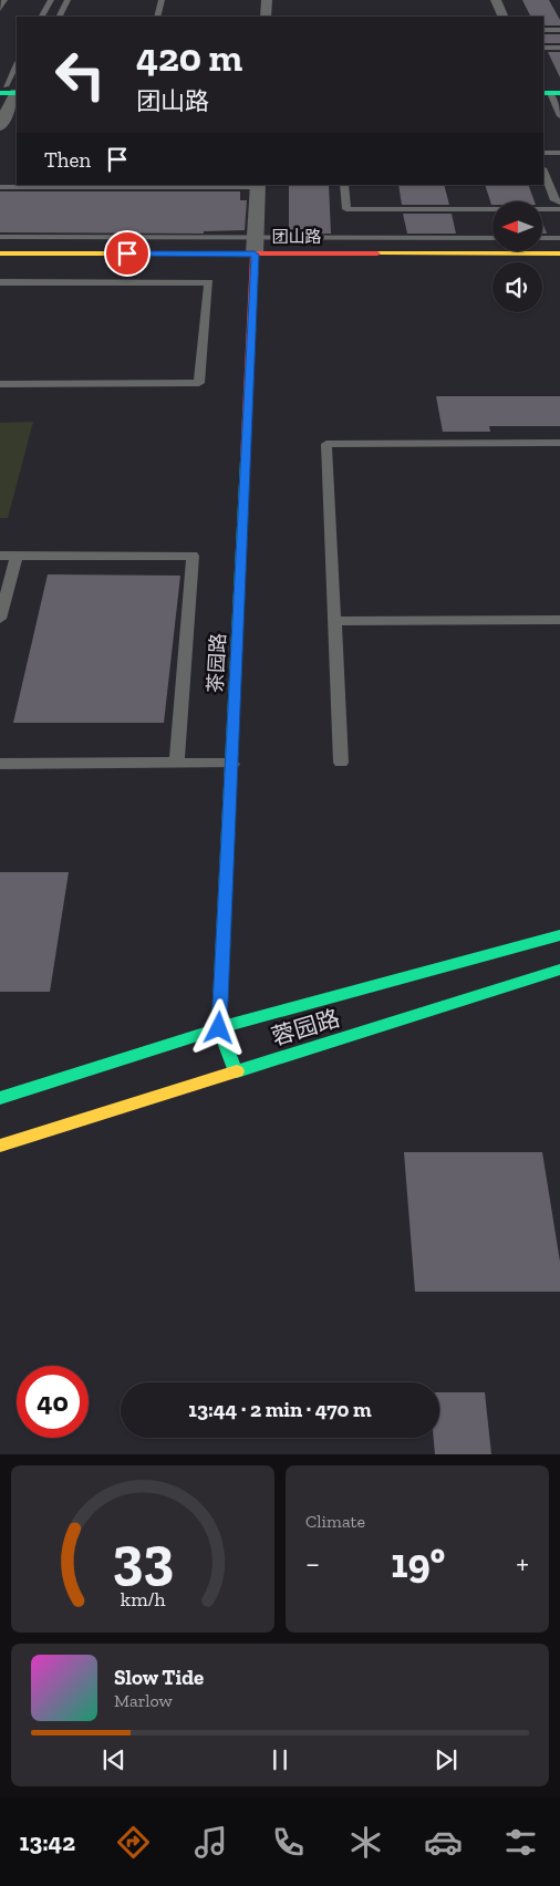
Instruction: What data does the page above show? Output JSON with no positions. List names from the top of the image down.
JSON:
{
  "streets": {
    "street": ["团山路", "茶园路", "蓉园路"]
  },
  "crossings": [
    ["团山路", "茶园路"],
    ["茶园路", "蓉园路"]
  ],
  "north": "left",
  "page": {
    "turn": ["420 m", "团山路"],
    "then": "Then",
    "limit": "40",
    "trip": "13:44 · 2 min · 470 m",
    "tile": "Climate",
    "heat": ["−", "19°", "+"],
    "song": ["Slow Tide", "Marlow"],
    "tabs": "13:42",
    "gauge": ["33", "km/h"]
  }
}
